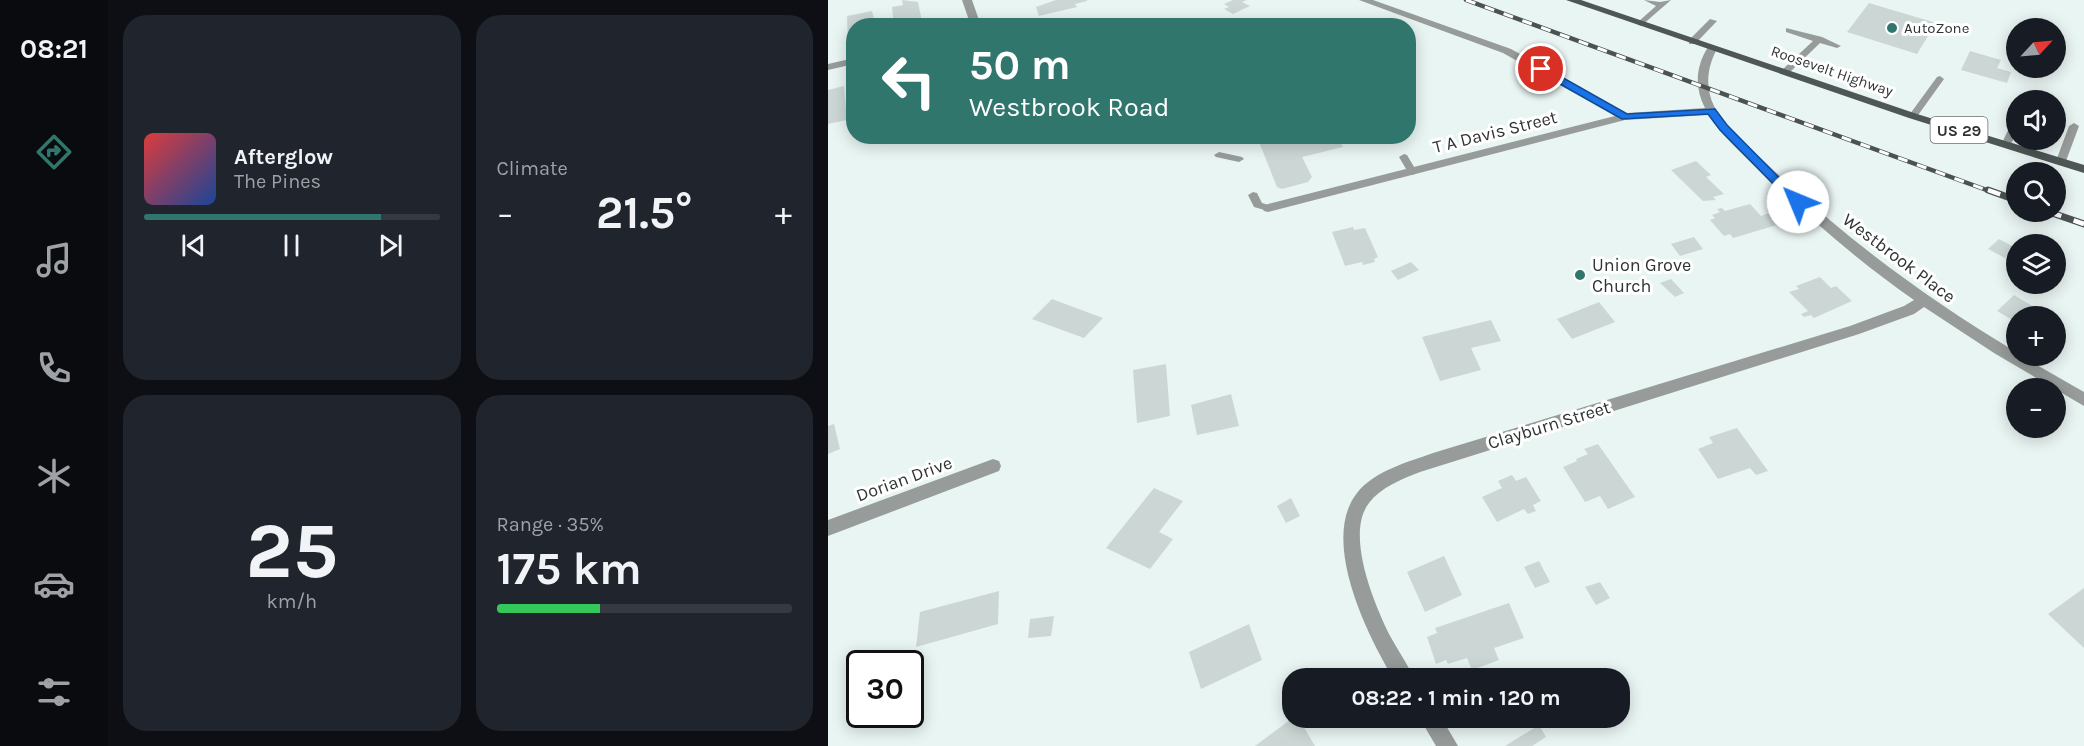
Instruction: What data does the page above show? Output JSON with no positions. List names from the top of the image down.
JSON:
{
  "streets": {
    "main road": ["Roosevelt Highway", "US 29"],
    "street": [
      "T A Davis Street",
      "Westbrook Place",
      "Clayburn Street",
      "Dorian Drive"
    ]
  },
  "crossings": [
    ["Roosevelt Highway", "Westbrook Place"],
    ["T A Davis Street", "Westbrook Place"],
    ["Westbrook Place", "Clayburn Street"]
  ],
  "places": ["AutoZone", "Union Grove Church"],
  "north": "top right",
  "page": {
    "tabs": "08:21",
    "tile": [
      "Climate",
      ["25", "km/h"],
      ["Range · 35%", "175 km"]
    ],
    "map_buttons": ["+", "−"],
    "turn": ["50 m", "Westbrook Road"],
    "song": ["Afterglow", "The Pines"],
    "heat": ["−", "21.5°", "+"],
    "limit": "30",
    "trip": "08:22 · 1 min · 120 m"
  }
}
